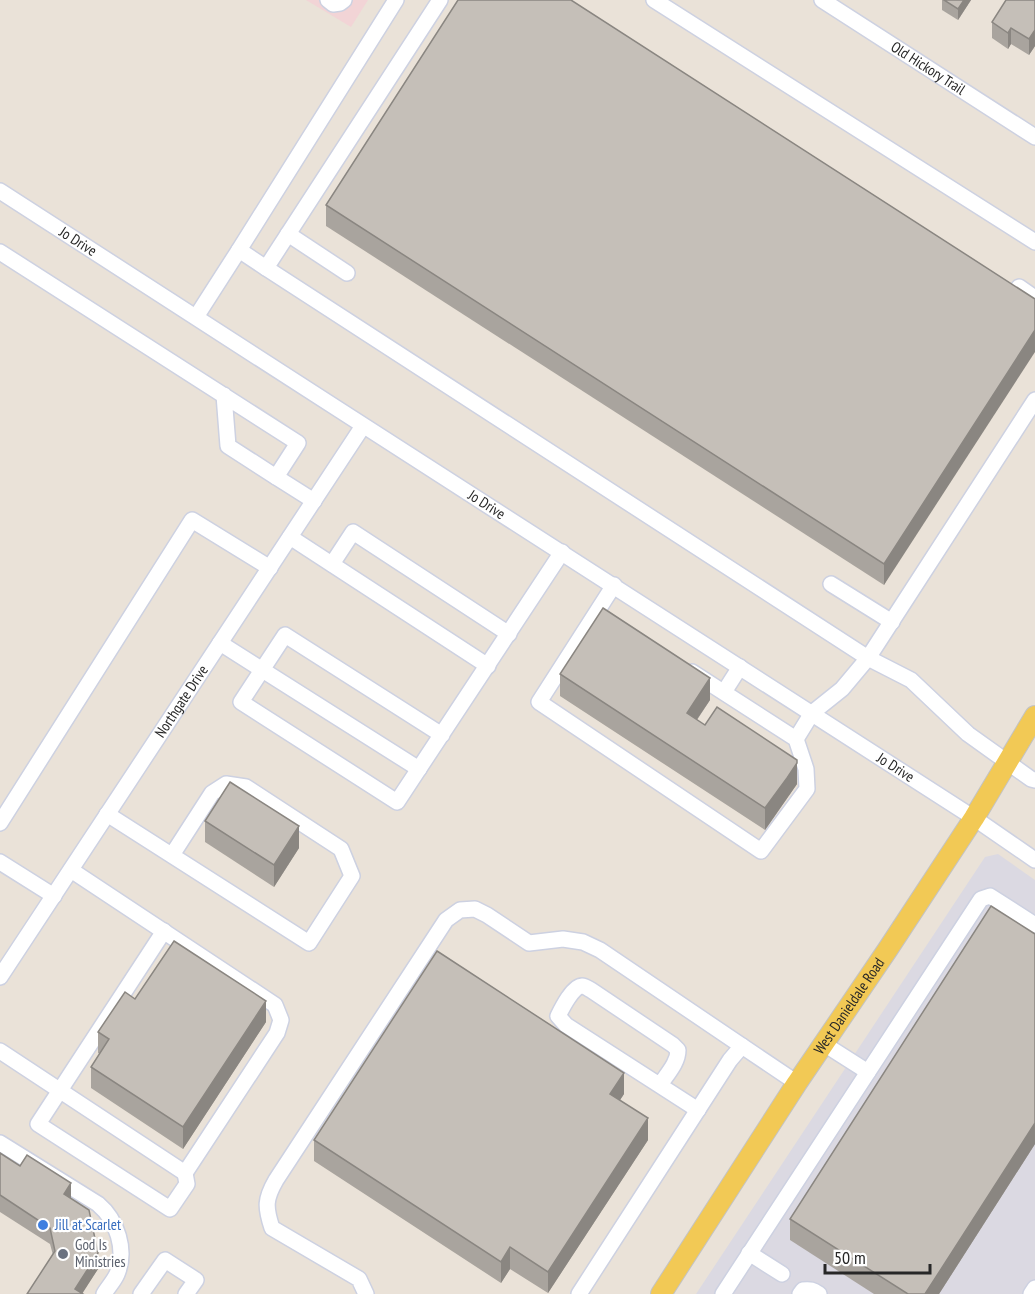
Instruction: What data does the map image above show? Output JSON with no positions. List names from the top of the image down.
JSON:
{
  "streets": {
    "main road": ["West Danieldale Road"],
    "street": ["Old Hickory Trail", "Jo Drive", "Northgate Drive"]
  },
  "crossings": [
    ["Jo Drive", "Northgate Drive"],
    ["Jo Drive", "West Danieldale Road"]
  ],
  "places": ["Jill at Scarlet", "God Is Ministries"],
  "scale_bar": "50 m"
}
